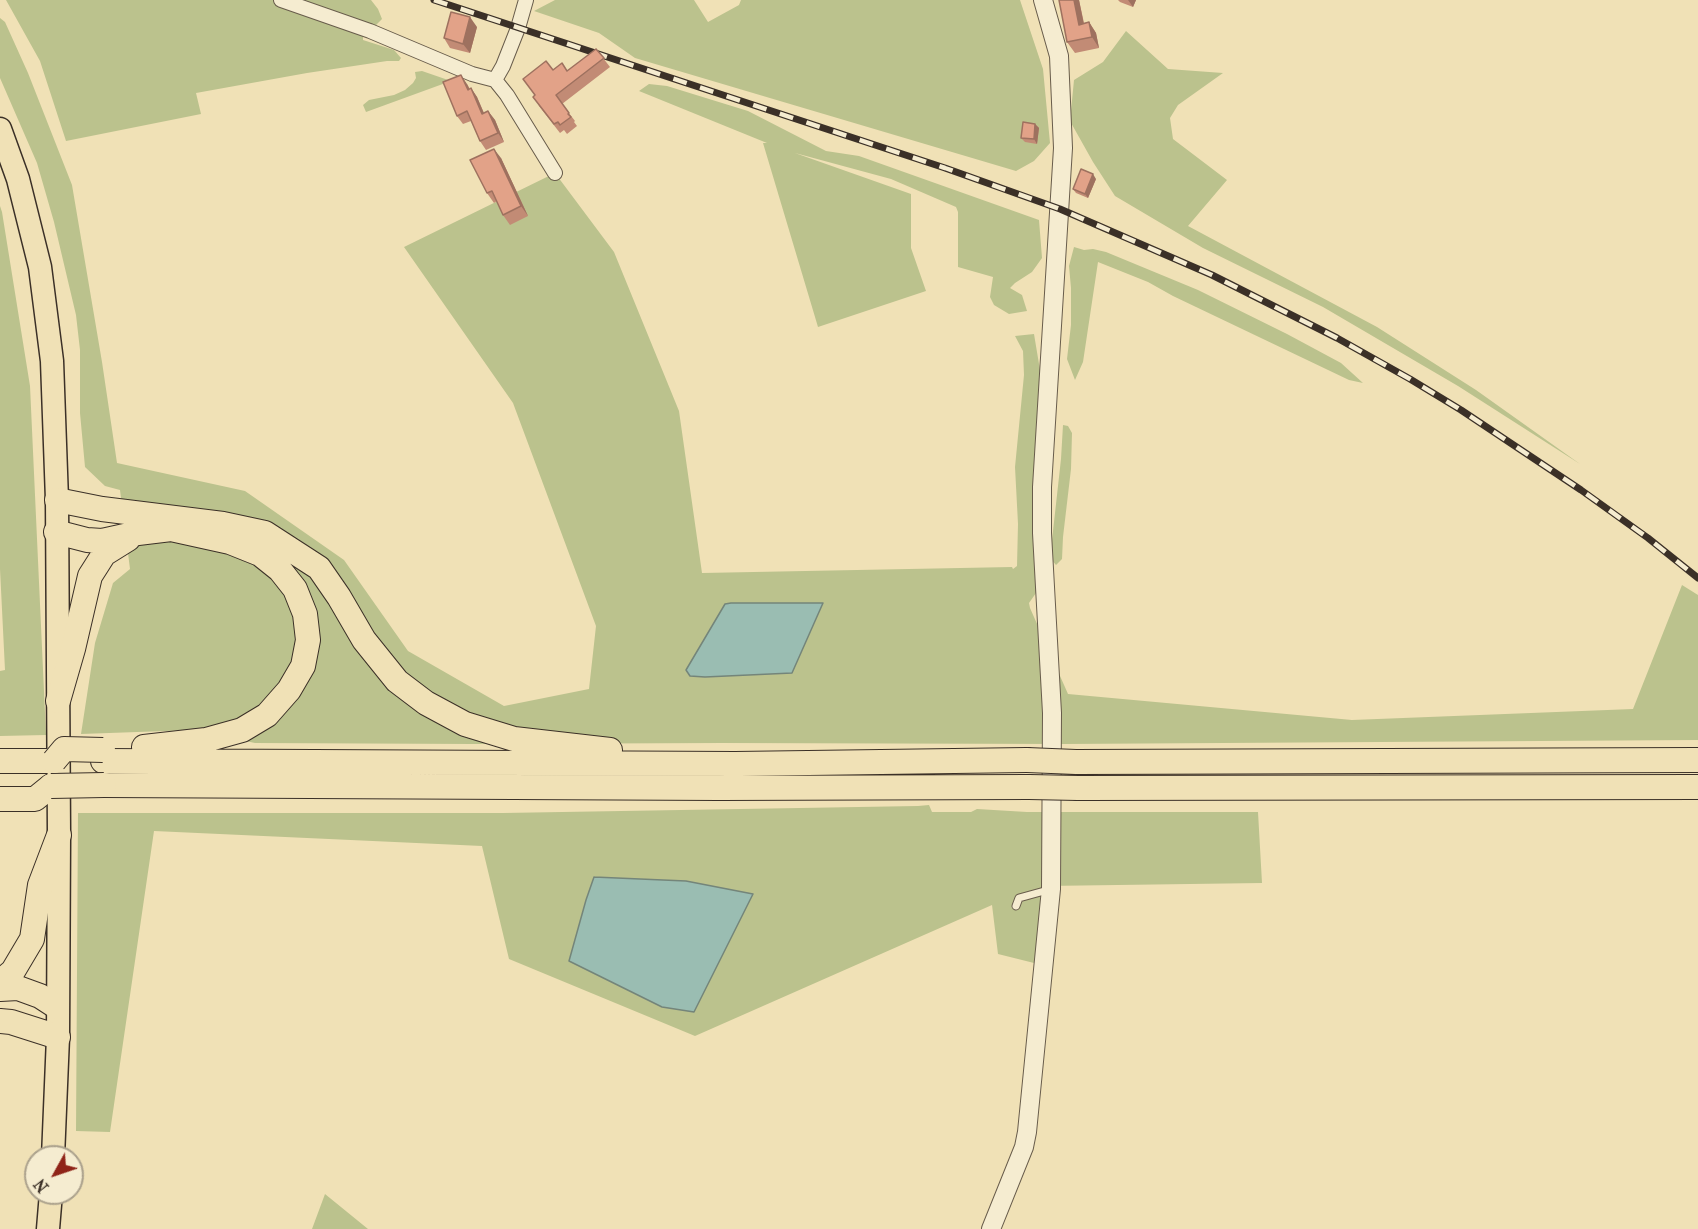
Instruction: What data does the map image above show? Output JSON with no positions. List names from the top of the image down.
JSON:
{
  "north": "bottom left"
}
